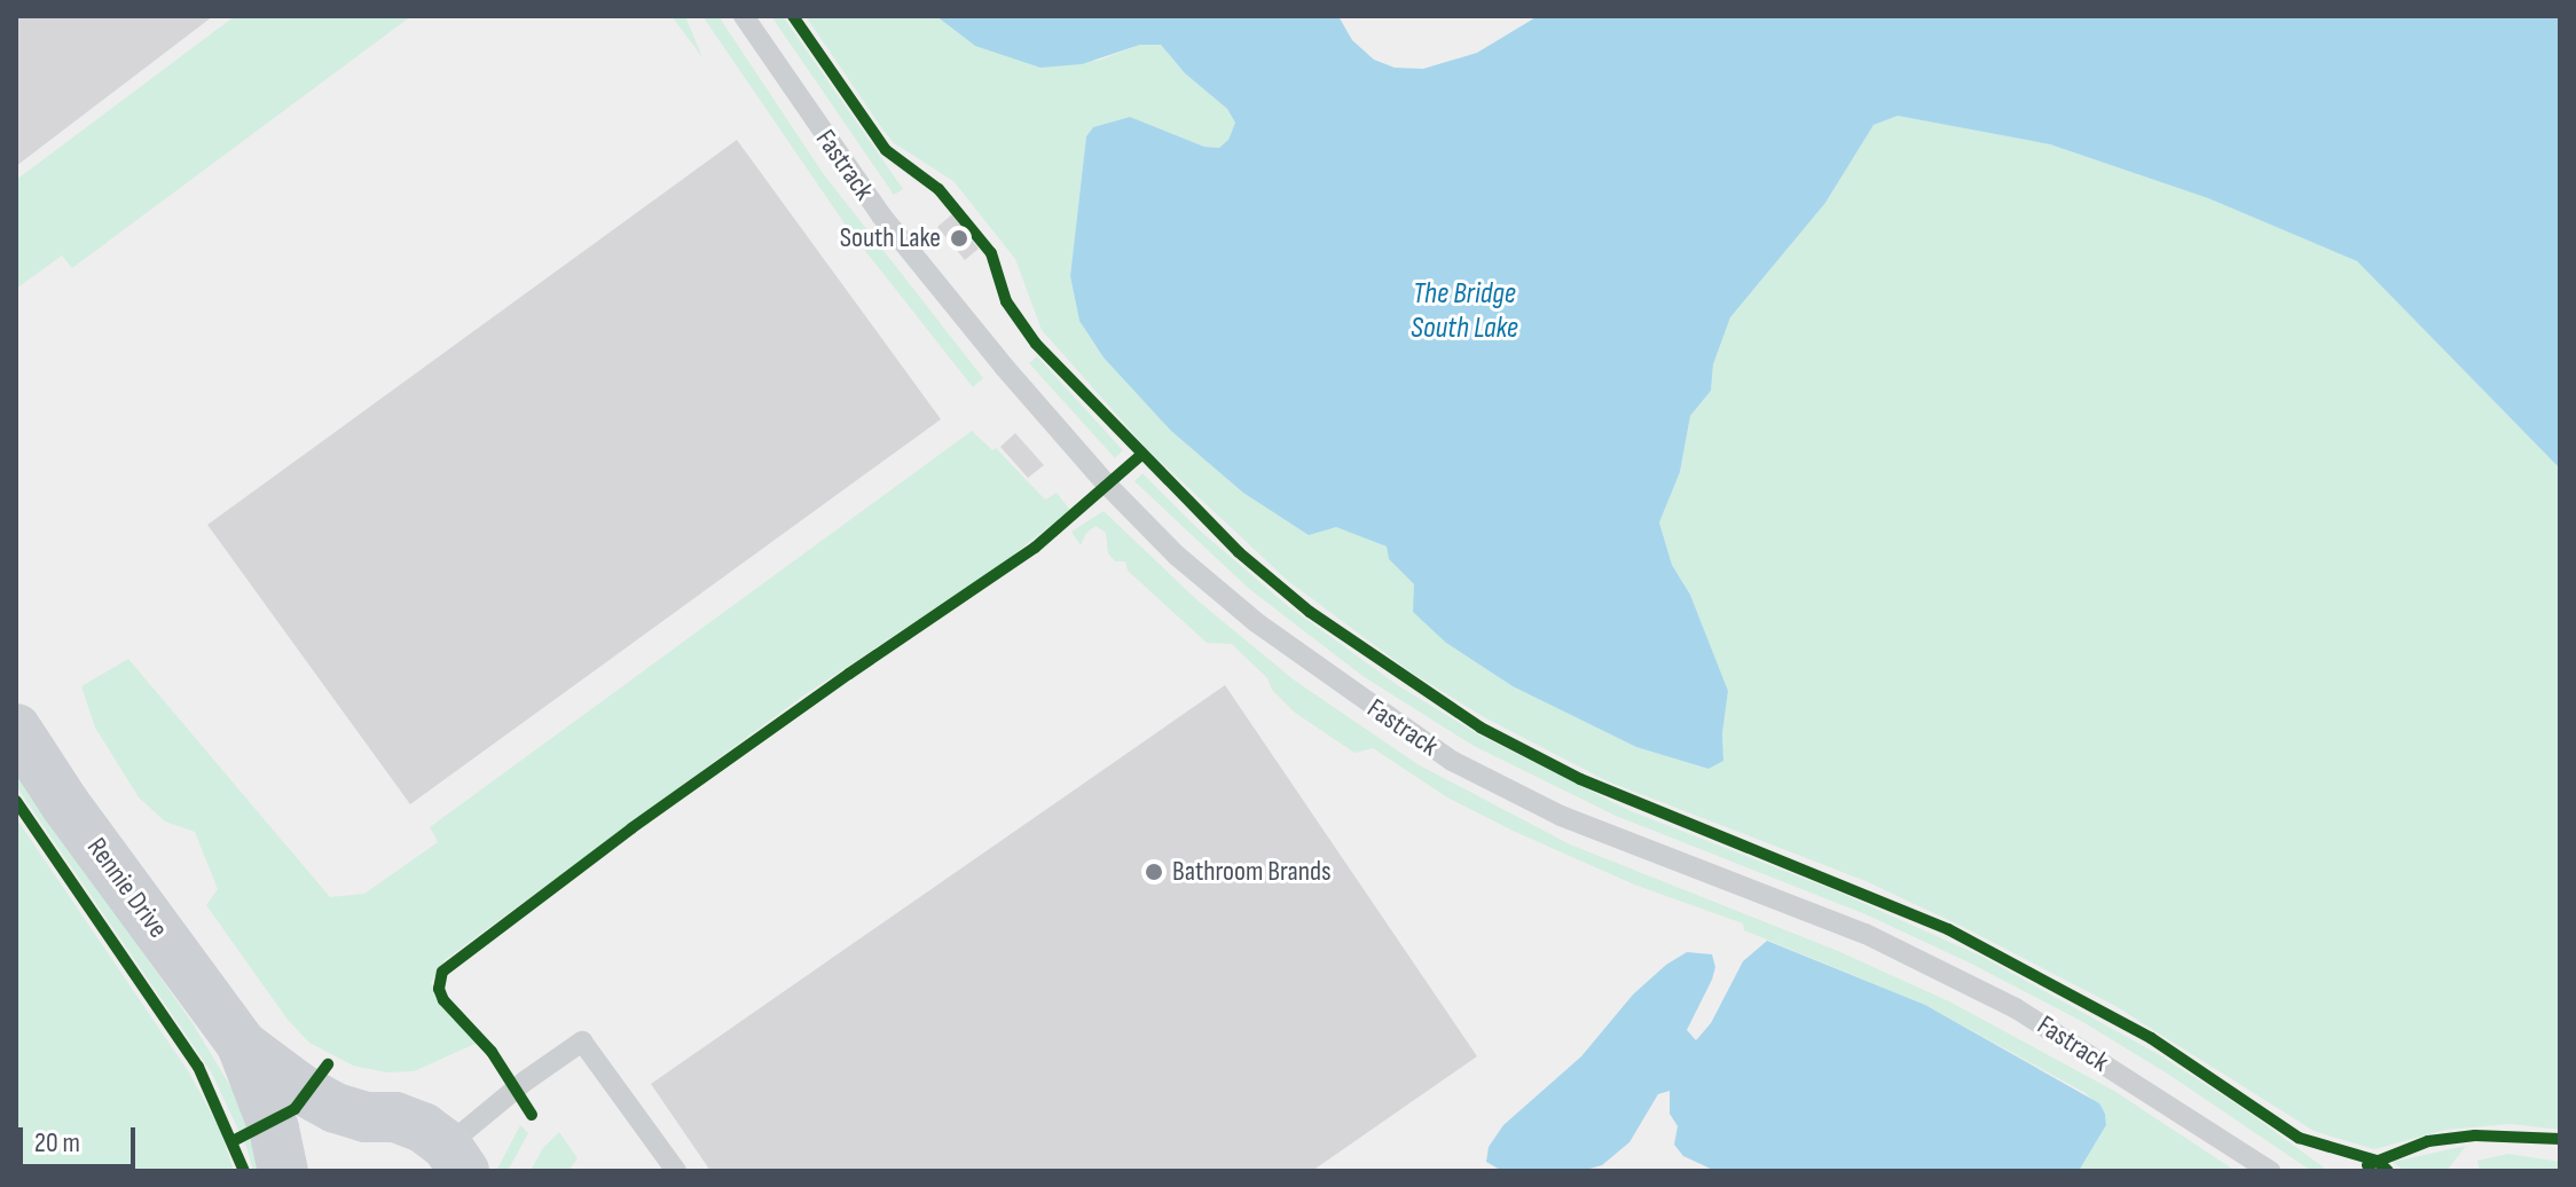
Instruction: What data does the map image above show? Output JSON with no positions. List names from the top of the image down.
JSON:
{
  "streets": {
    "street": ["Rennie Drive"],
    "lane": ["Fastrack"]
  },
  "water": ["The Bridge South Lake"],
  "places": ["South Lake", "Bathroom Brands"],
  "scale_bar": "20 m"
}
